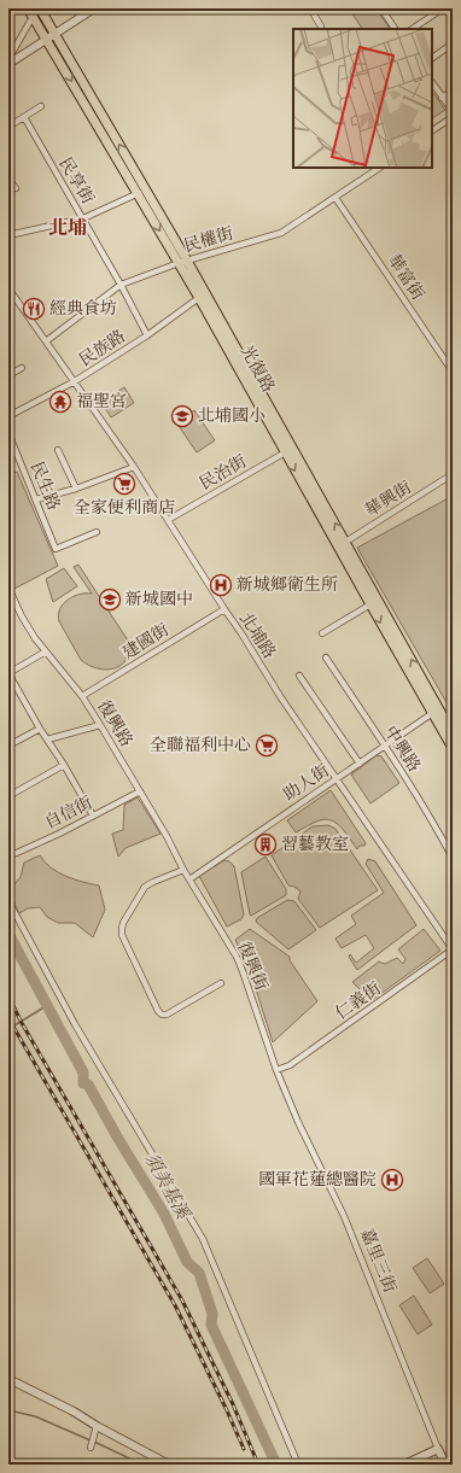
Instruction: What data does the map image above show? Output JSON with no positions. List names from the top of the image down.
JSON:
{
  "streets": {
    "main road": ["光復路"],
    "street": [
      "民享街",
      "民權街",
      "華富街",
      "民族路",
      "民治街",
      "民生路",
      "華興街",
      "北埔路",
      "建國街",
      "復興路",
      "中興路",
      "助人街",
      "自信街",
      "復興街",
      "仁義街",
      "嘉里三街"
    ]
  },
  "crossings": [
    ["民享街", "民權街"],
    ["民享街", "民族路"],
    ["民權街", "華富街"],
    ["民權街", "光復路"],
    ["民權街", "北埔路"],
    ["民族路", "光復路"],
    ["民族路", "北埔路"],
    ["光復路", "民治街"],
    ["光復路", "華興街"],
    ["光復路", "助人街"],
    ["民治街", "北埔路"],
    ["北埔路", "建國街"],
    ["北埔路", "助人街"],
    ["北埔路", "仁義街"],
    ["建國街", "復興路"],
    ["復興路", "助人街"],
    ["復興路", "自信街"],
    ["復興路", "復興街"],
    ["中興路", "助人街"],
    ["助人街", "復興街"],
    ["復興街", "仁義街"],
    ["復興街", "嘉里三街"],
    ["仁義街", "嘉里三街"]
  ],
  "districts": ["北埔"],
  "water": ["須美基溪"],
  "places": {
    "restaurant": ["經典食坊"],
    "temple": ["福聖宮"],
    "school or university": ["北埔國小", "新城國中"],
    "supermarket": ["全家便利商店", "全聯福利中心"],
    "hospital": ["新城鄉衛生所", "國軍花蓮總醫院"],
    "building": ["習藝教室"]
  }
}
